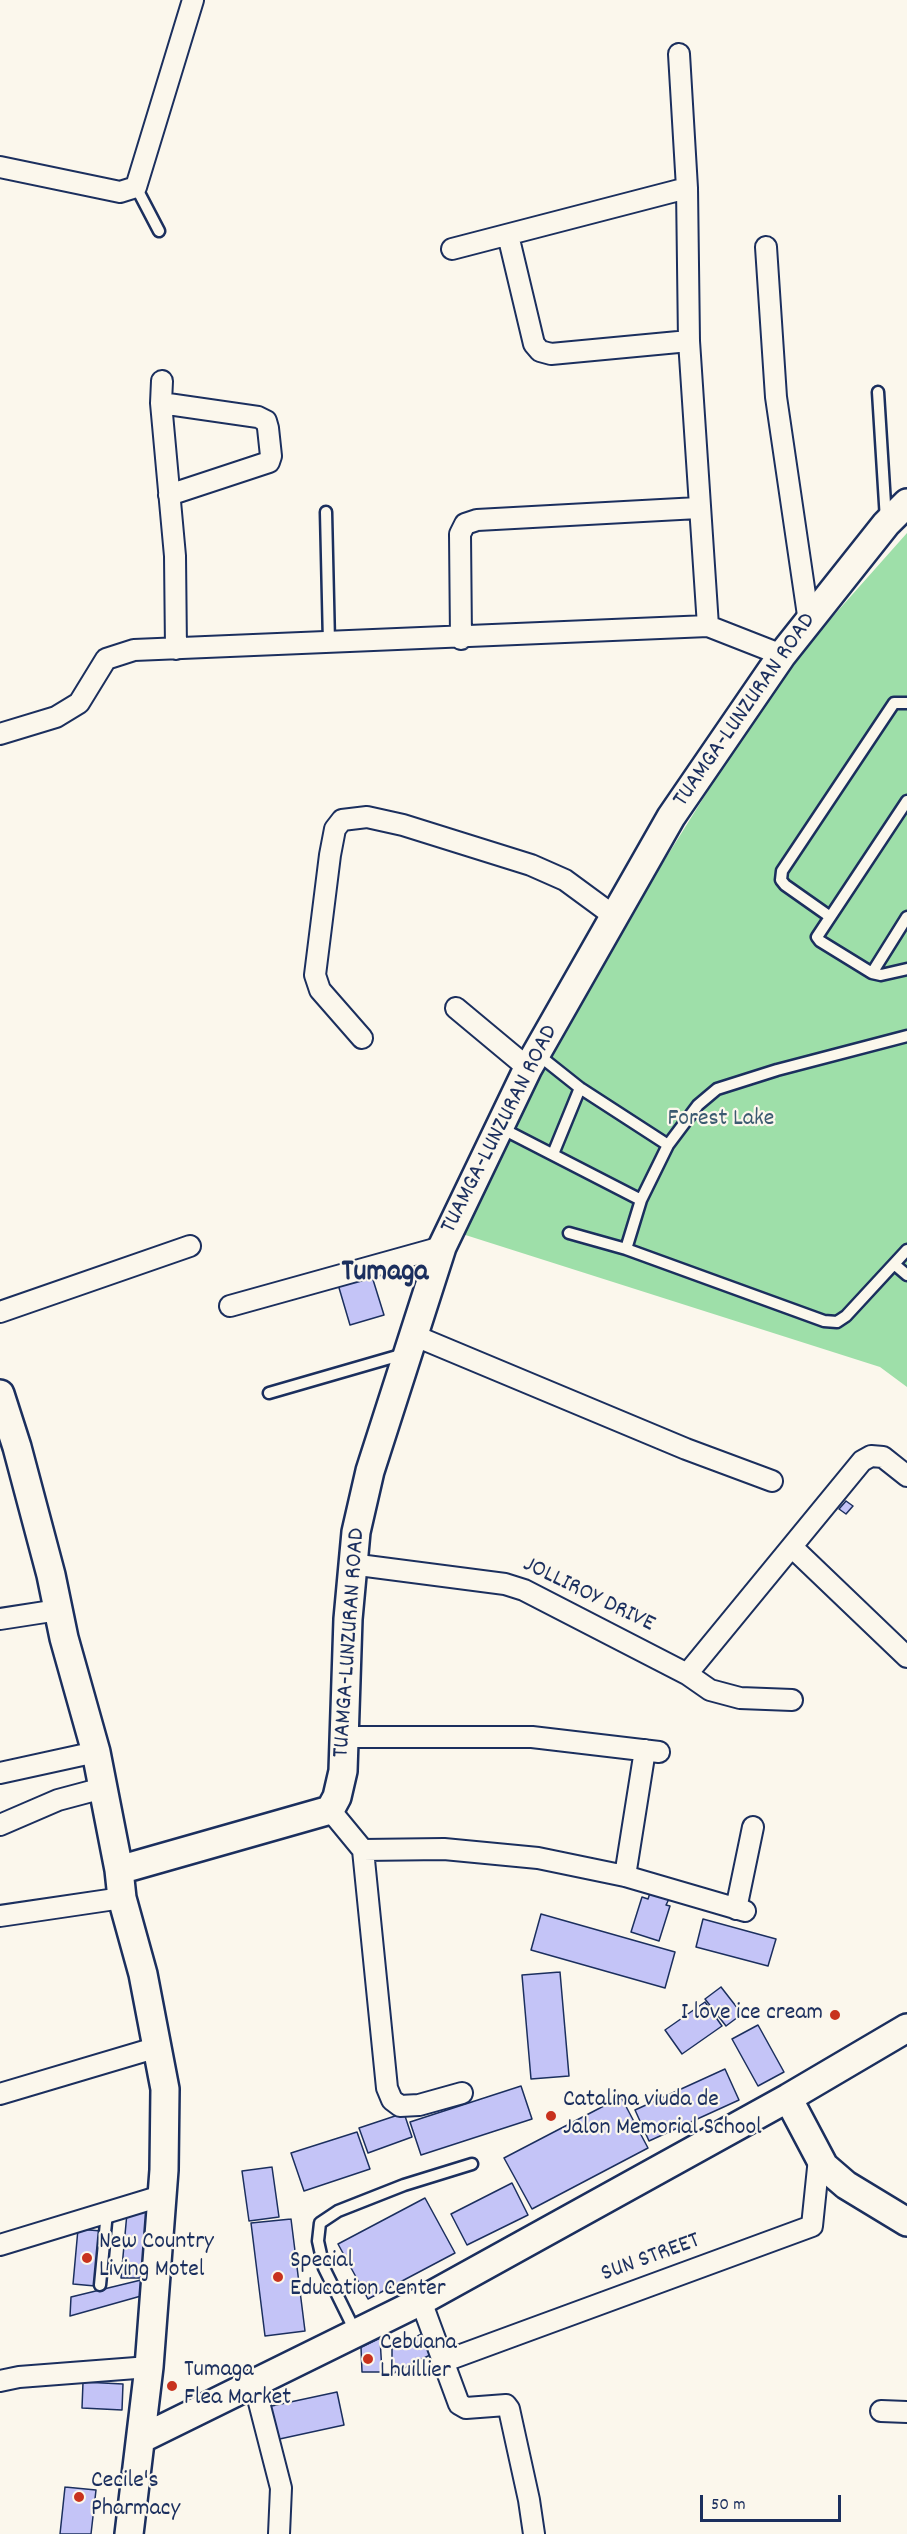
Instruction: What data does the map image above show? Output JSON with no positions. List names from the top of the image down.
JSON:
{
  "streets": {
    "main road": ["TUAMGA-LUNZURAN ROAD"],
    "street": ["JOLLIROY DRIVE", "SUN STREET"]
  },
  "crossings": [
    ["TUAMGA-LUNZURAN ROAD", "JOLLIROY DRIVE"]
  ],
  "districts": ["Tumaga"],
  "parks": ["Forest Lake"],
  "places": [
    "I love ice cream",
    "Catalina viuda de Jalon Memorial School",
    "New Country Living Motel",
    "Special Education Center",
    "Cebuana Lhuillier",
    "Tumaga Flea Market",
    "Cecile's Pharmacy"
  ],
  "scale_bar": "50 m"
}
